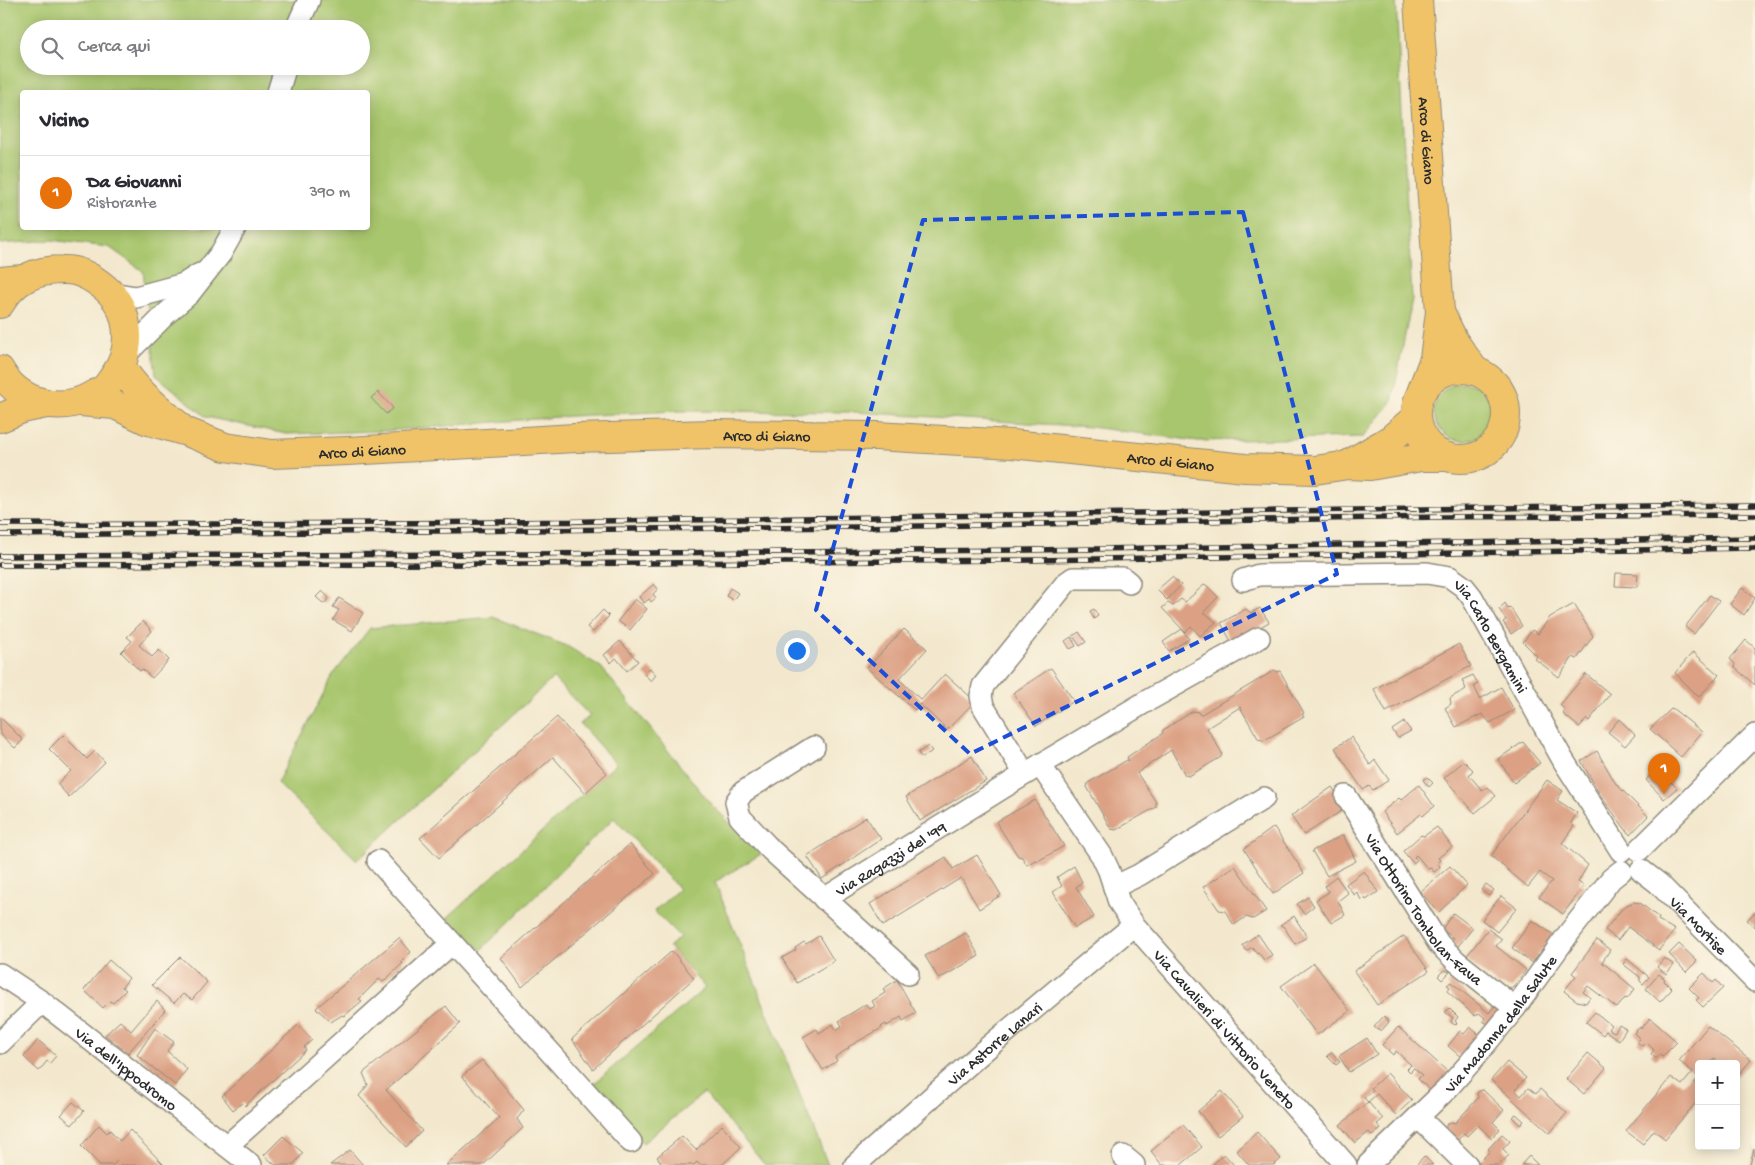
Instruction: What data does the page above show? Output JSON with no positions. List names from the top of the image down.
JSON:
{
  "streets": {
    "main road": ["Arco di Giano"],
    "street": [
      "Via Carlo Bergamini",
      "Via Ragazzi del '99",
      "Via Ottorino Tombolan-Fava",
      "Via Mortise",
      "Via Madonna della Salute",
      "Via Cavalieri di Vittorio Veneto",
      "Via Astorre Lanari",
      "Via dell'Ippodromo"
    ]
  },
  "crossings": [
    ["Via Carlo Bergamini", "Via Mortise"],
    ["Via Carlo Bergamini", "Via Madonna della Salute"],
    ["Via Ragazzi del '99", "Via Cavalieri di Vittorio Veneto"],
    ["Via Ottorino Tombolan-Fava", "Via Madonna della Salute"],
    ["Via Mortise", "Via Madonna della Salute"],
    ["Via Cavalieri di Vittorio Veneto", "Via Astorre Lanari"]
  ],
  "page": {
    "search": "Cerca qui",
    "heading": "Vicino",
    "list": [
      {
        "mark": "1",
        "name": "Da Giovanni",
        "note": "Ristorante",
        "value": "390 m"
      }
    ],
    "pins": "1",
    "map_buttons": ["+", "−"]
  }
}
